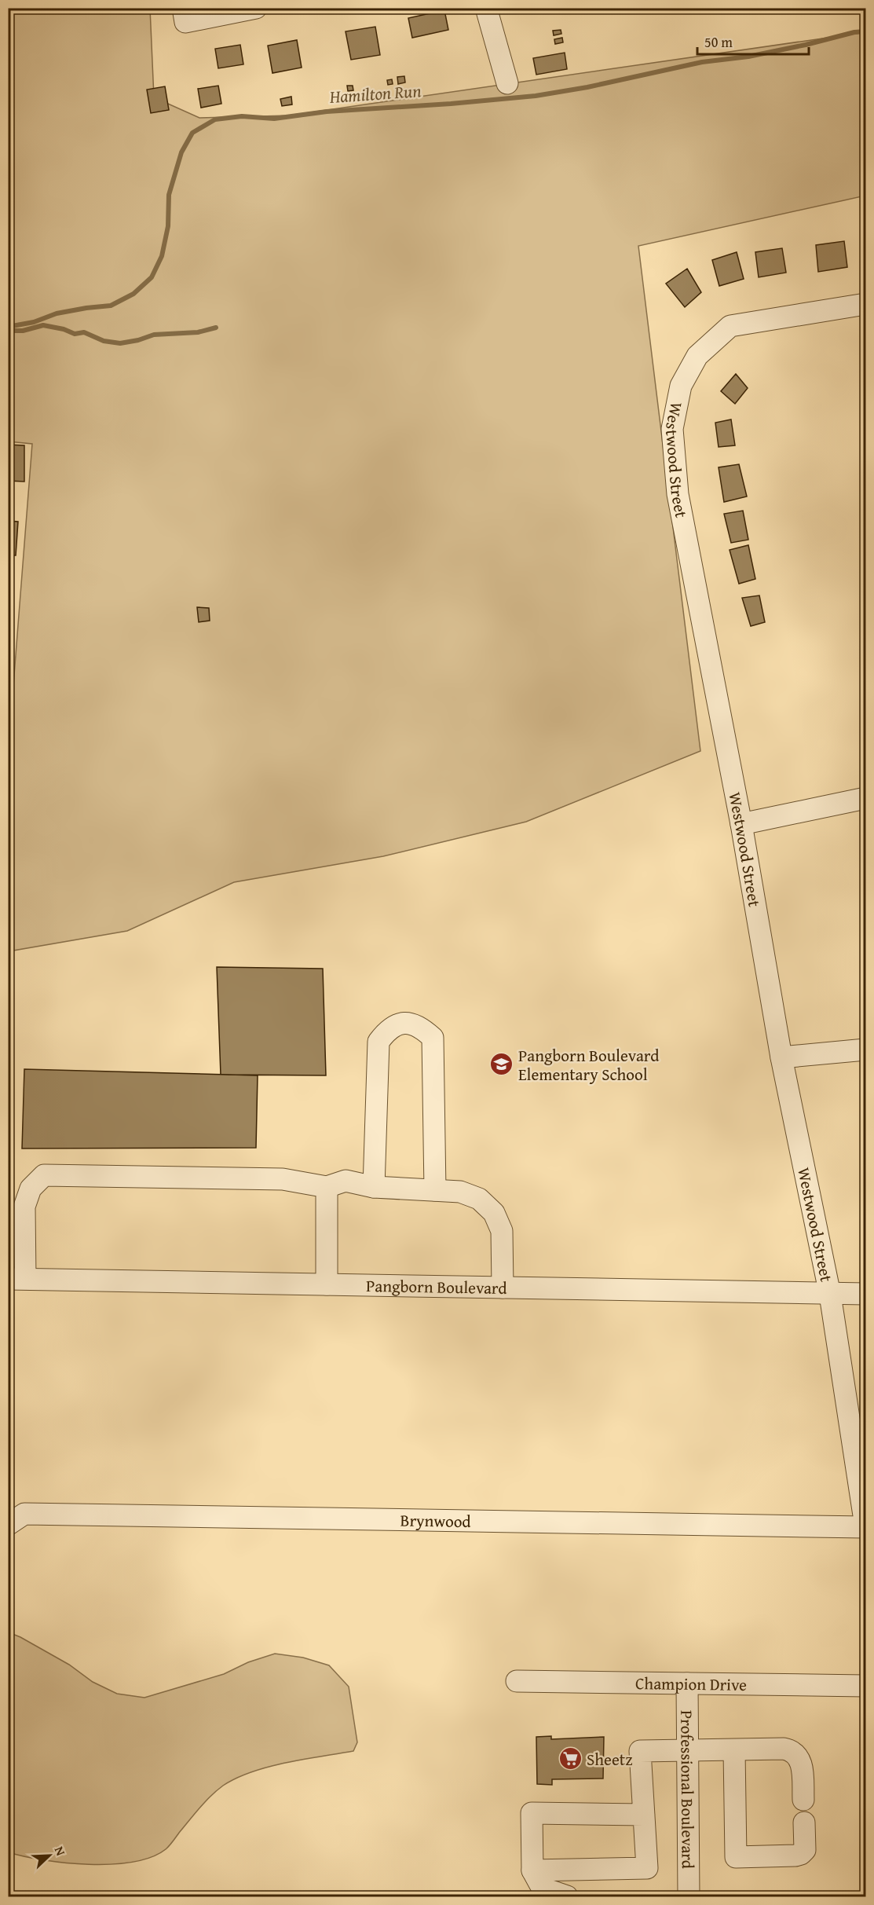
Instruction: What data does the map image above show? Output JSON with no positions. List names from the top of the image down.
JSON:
{
  "streets": {
    "street": [
      "Westwood Street",
      "Pangborn Boulevard",
      "Brynwood",
      "Champion Drive",
      "Professional Boulevard"
    ]
  },
  "crossings": [
    ["Westwood Street", "Pangborn Boulevard"],
    ["Westwood Street", "Brynwood"],
    ["Champion Drive", "Professional Boulevard"]
  ],
  "water": ["Hamilton Run"],
  "places": {
    "school or university": ["Pangborn Boulevard Elementary School"],
    "supermarket": ["Sheetz"]
  },
  "scale_bar": "50 m",
  "north": "top right"
}
